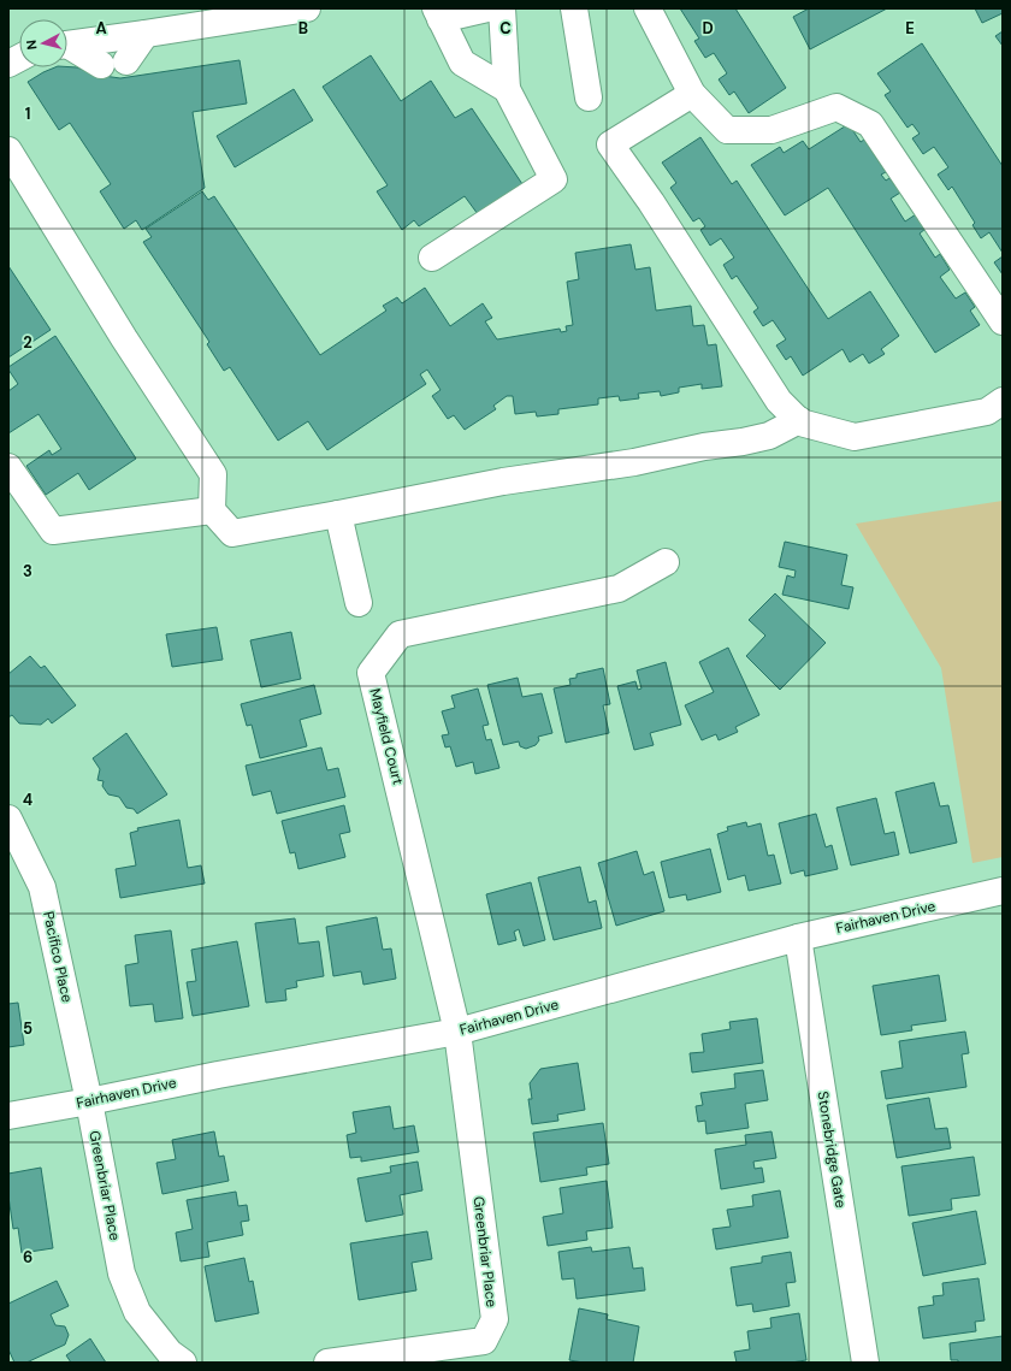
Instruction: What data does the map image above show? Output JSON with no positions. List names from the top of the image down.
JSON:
{
  "streets": {
    "street": [
      "Mayfield Court",
      "Fairhaven Drive",
      "Pacifico Place",
      "Stonebridge Gate",
      "Greenbriar Place"
    ]
  },
  "crossings": [
    ["Mayfield Court", "Fairhaven Drive"],
    ["Mayfield Court", "Greenbriar Place"],
    ["Fairhaven Drive", "Pacifico Place"],
    ["Fairhaven Drive", "Stonebridge Gate"],
    ["Fairhaven Drive", "Greenbriar Place"],
    ["Pacifico Place", "Greenbriar Place"]
  ],
  "north": "left",
  "grid": {
    "columns": [
      "A",
      "B",
      "C",
      "D",
      "E"
    ],
    "rows": [
      "1",
      "2",
      "3",
      "4",
      "5",
      "6"
    ]
  }
}
